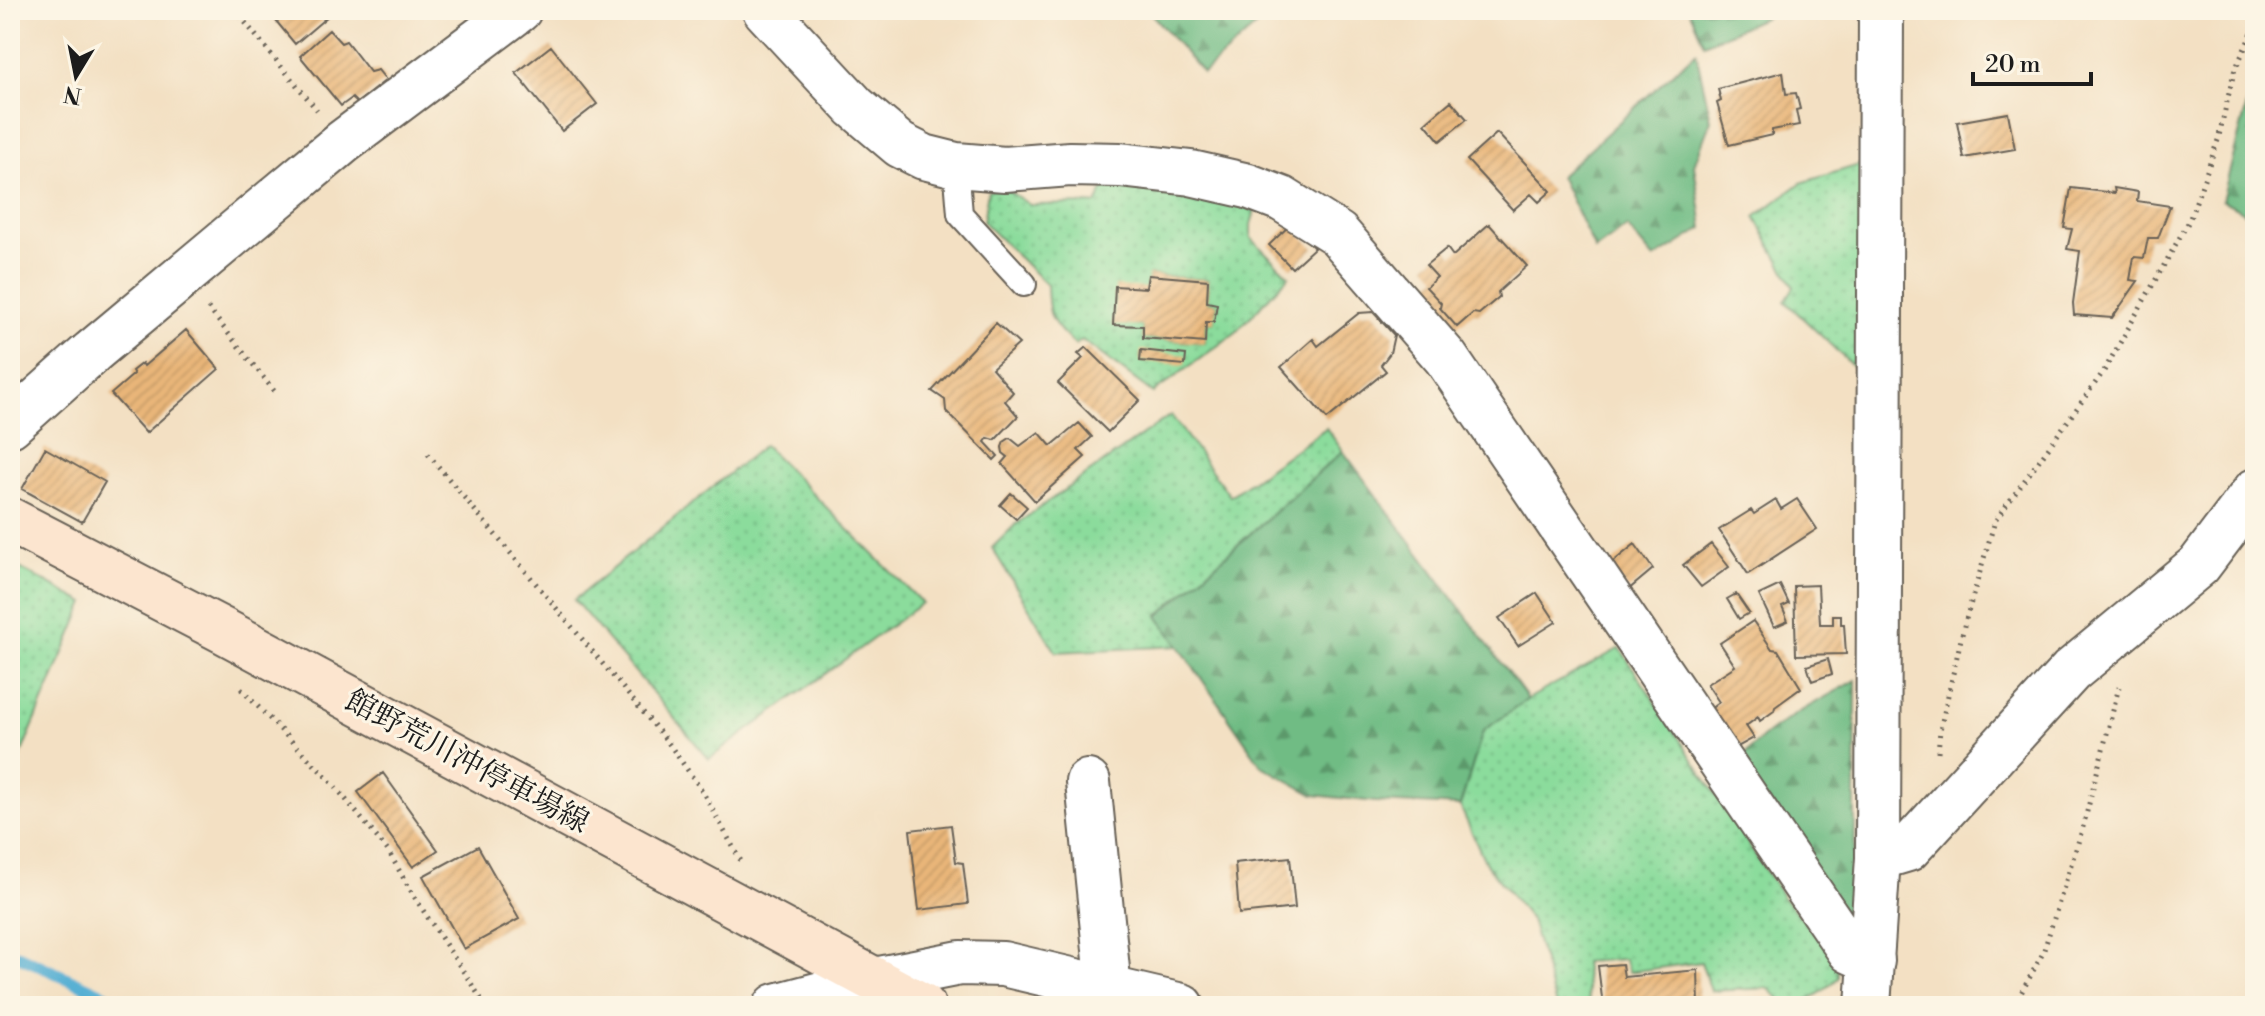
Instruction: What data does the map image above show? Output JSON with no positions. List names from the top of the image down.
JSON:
{
  "streets": {
    "main road": ["館野荒川沖停車場線"]
  },
  "scale_bar": "20 m",
  "north": "bottom"
}
